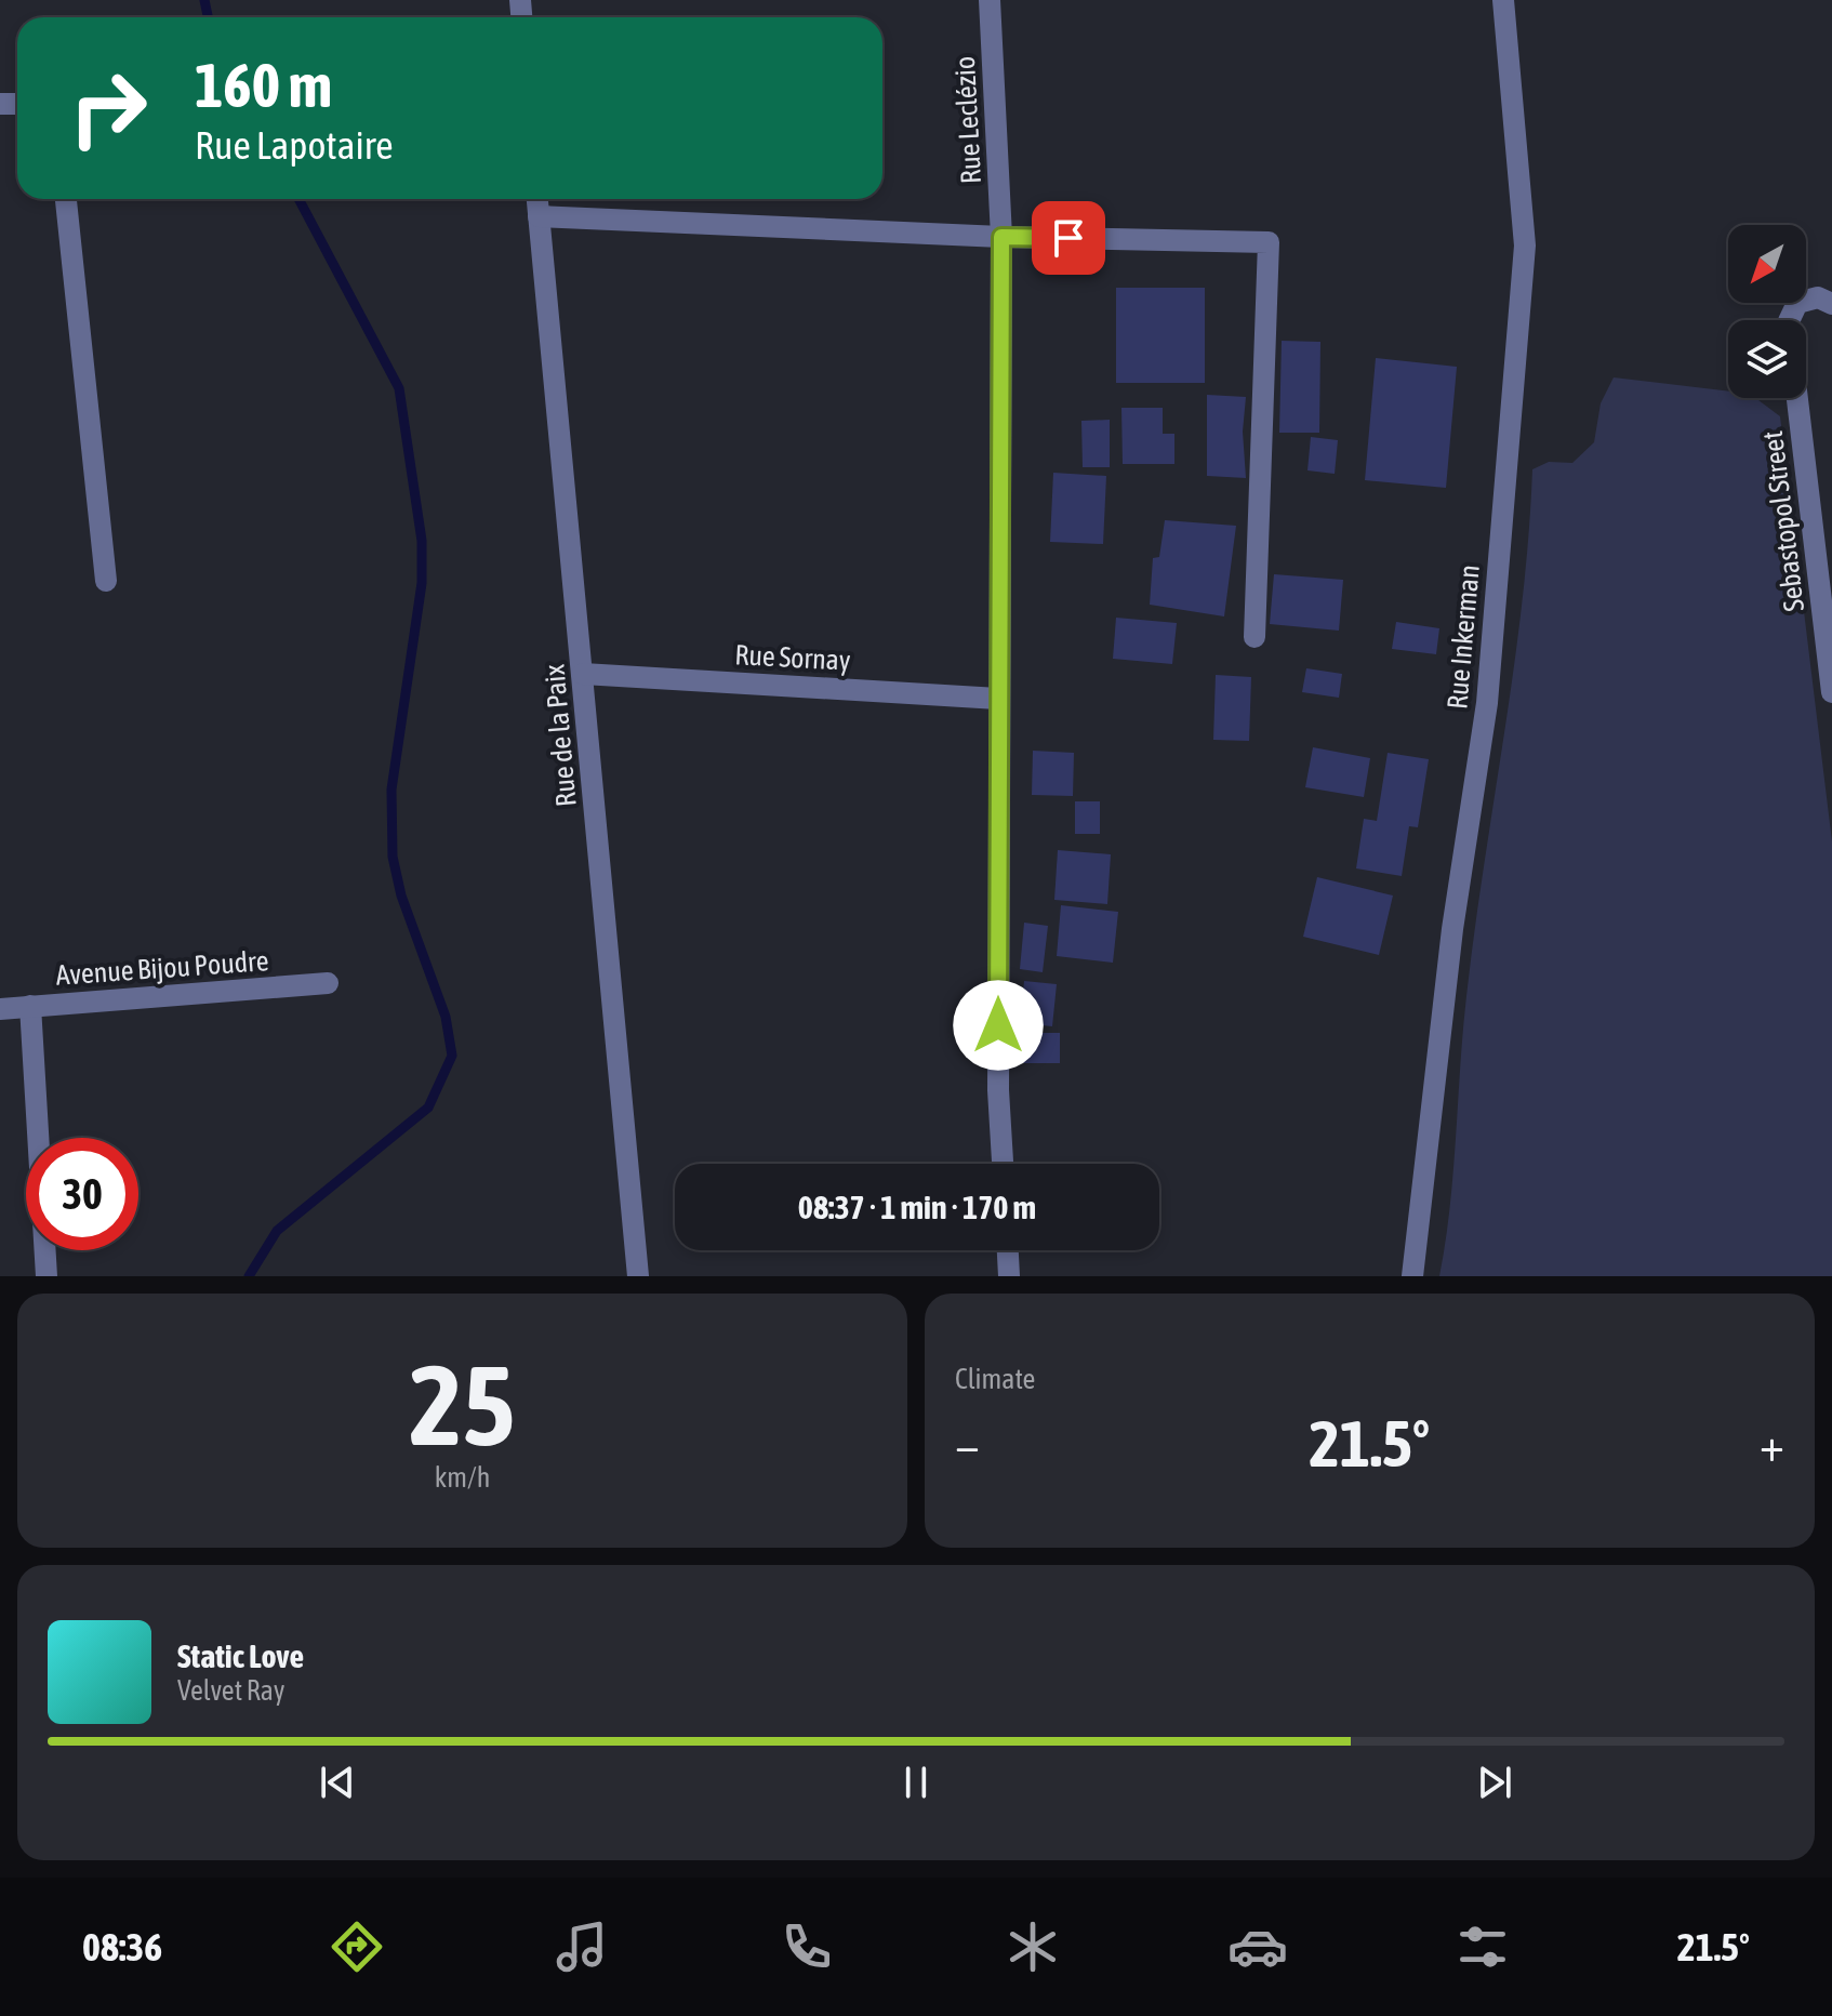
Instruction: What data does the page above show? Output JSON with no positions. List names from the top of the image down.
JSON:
{
  "streets": {
    "street": [
      "Rue Leclézio",
      "Sebastopol Street",
      "Rue Inkerman",
      "Rue Sornay",
      "Rue de la Paix",
      "Avenue Bijou Poudre"
    ]
  },
  "crossings": [
    ["Rue Leclézio", "Rue Sornay"],
    ["Rue Sornay", "Rue de la Paix"]
  ],
  "north": "bottom left",
  "page": {
    "turn": ["160 m", "Rue Lapotaire"],
    "limit": "30",
    "trip": "08:37 · 1 min · 170 m",
    "tile": [
      ["25", "km/h"],
      "Climate"
    ],
    "heat": ["−", "21.5°", "+"],
    "song": ["Static Love", "Velvet Ray"],
    "tabs": ["08:36", "21.5°"]
  }
}
